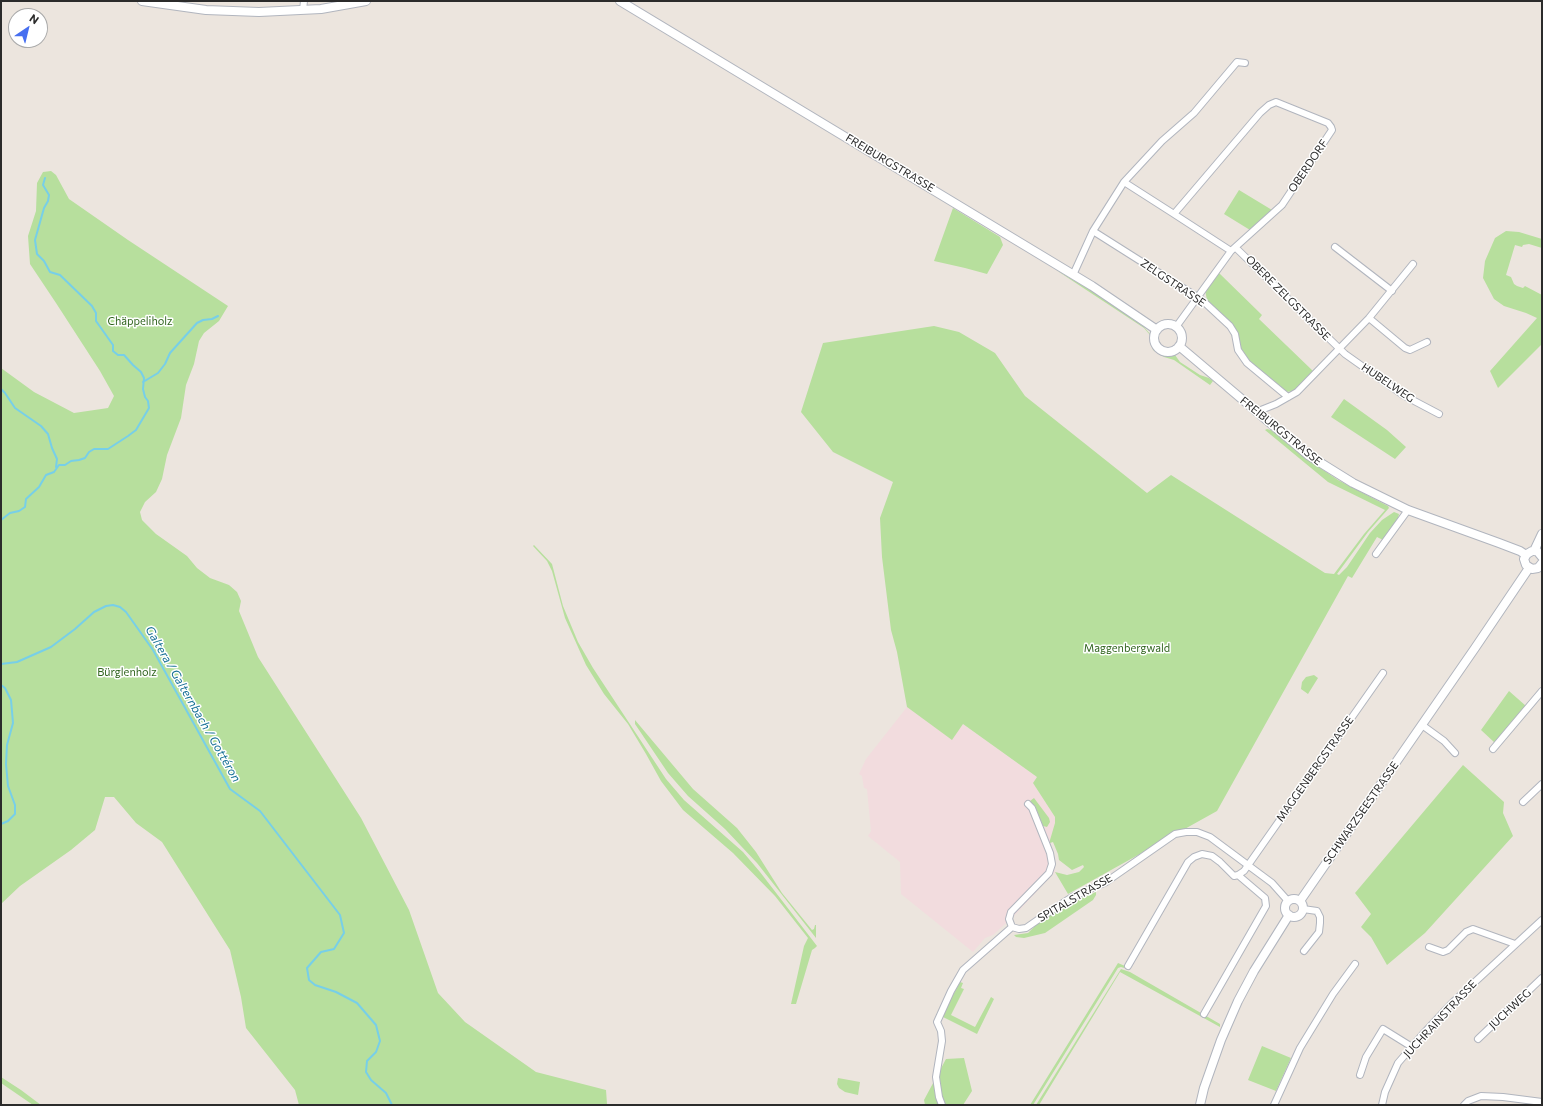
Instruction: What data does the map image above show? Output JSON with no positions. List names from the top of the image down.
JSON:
{
  "streets": {
    "main road": ["FREIBURGSTRASSE", "SCHWARZSEESTRASSE"],
    "street": [
      "OBERDORF",
      "ZELGSTRASSE",
      "OBERE ZELGSTRASSE",
      "HUBELWEG",
      "MAGGENBERGSTRASSE",
      "SPITALSTRASSE",
      "JUCHWEG",
      "JUCHRAINSTRASSE"
    ]
  },
  "crossings": [
    ["FREIBURGSTRASSE", "OBERDORF"],
    ["OBERDORF", "ZELGSTRASSE"],
    ["OBERDORF", "OBERE ZELGSTRASSE"],
    ["OBERE ZELGSTRASSE", "HUBELWEG"],
    ["MAGGENBERGSTRASSE", "SPITALSTRASSE"],
    ["SCHWARZSEESTRASSE", "SPITALSTRASSE"]
  ],
  "water": ["Galtera / Galternbach / Gottéron"],
  "parks": ["Chäppeliholz", "Maggenbergwald", "Bürglenholz"],
  "north": "top right"
}
